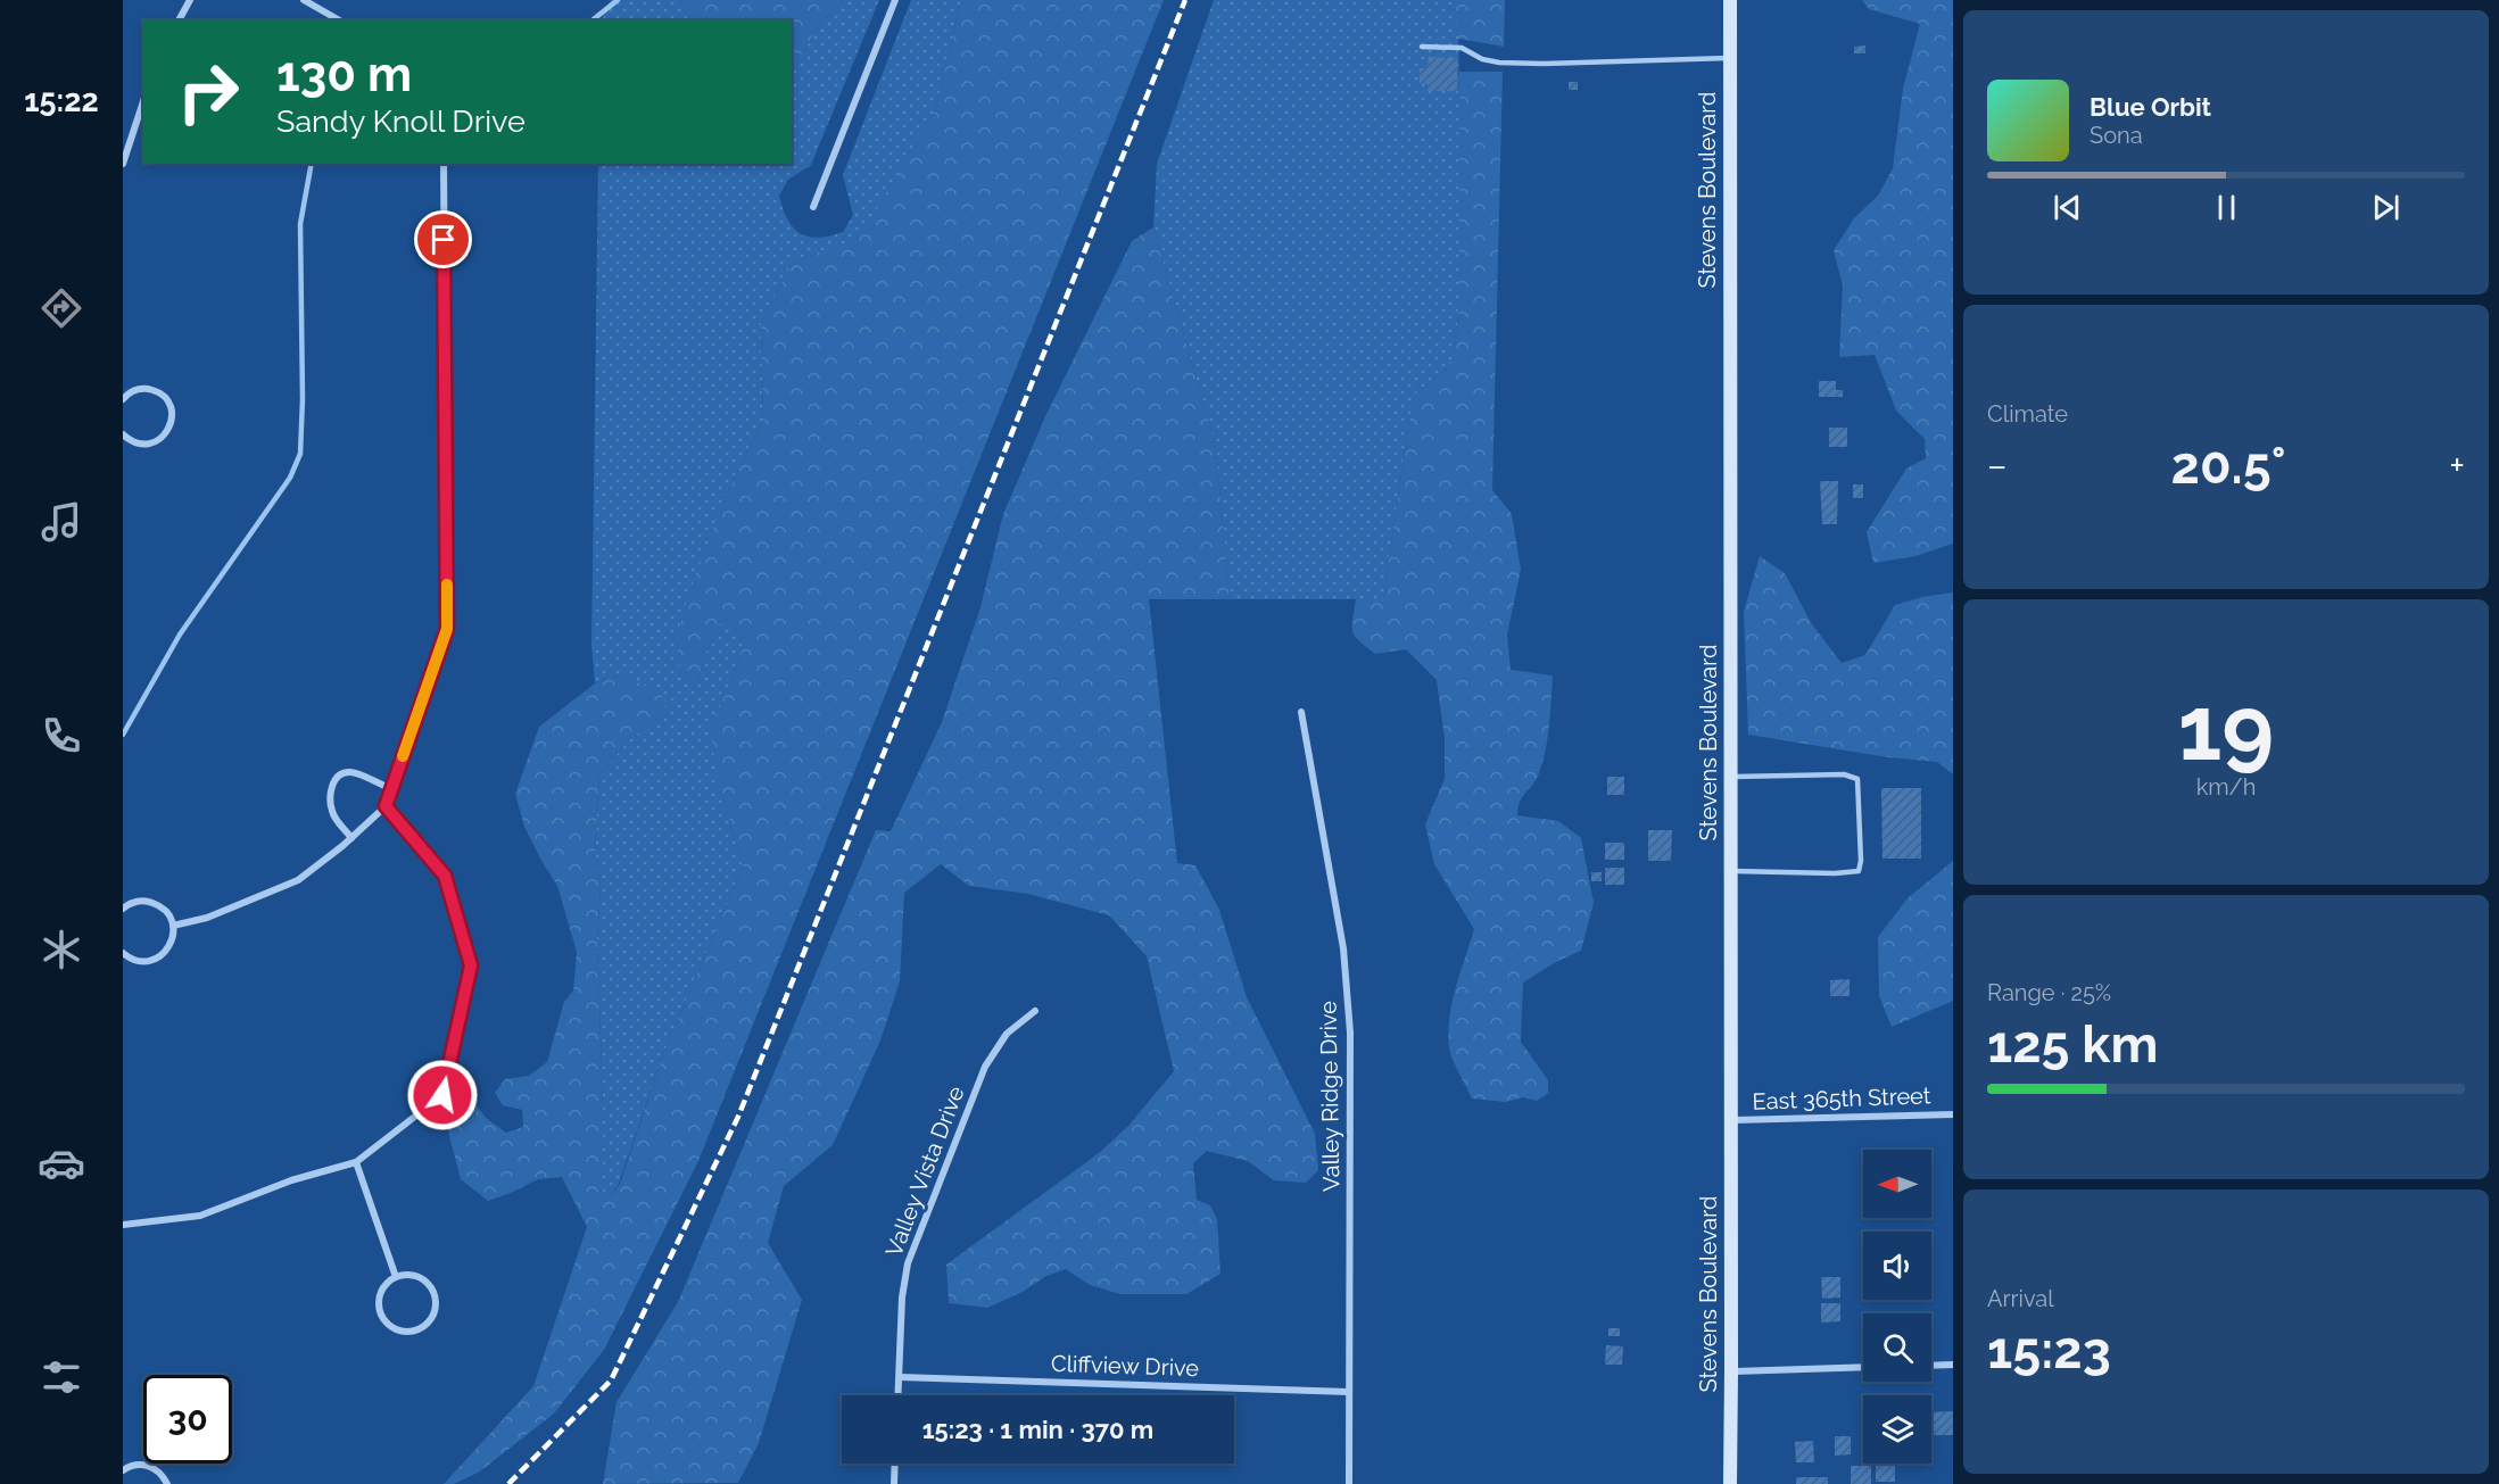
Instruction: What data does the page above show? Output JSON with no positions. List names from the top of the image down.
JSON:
{
  "streets": {
    "street": [
      "Stevens Boulevard",
      "Valley Ridge Drive",
      "East 365th Street",
      "Valley Vista Drive",
      "Cliffview Drive"
    ]
  },
  "crossings": [
    ["Stevens Boulevard", "East 365th Street"],
    ["Valley Ridge Drive", "Cliffview Drive"],
    ["Valley Vista Drive", "Cliffview Drive"]
  ],
  "north": "left",
  "page": {
    "tabs": "15:22",
    "turn": ["130 m", "Sandy Knoll Drive"],
    "song": ["Blue Orbit", "Sona"],
    "tile": [
      "Climate",
      ["19", "km/h"],
      ["Range · 25%", "125 km"],
      ["Arrival", "15:23"]
    ],
    "heat": ["−", "20.5°", "+"],
    "limit": "30",
    "trip": "15:23 · 1 min · 370 m"
  }
}
